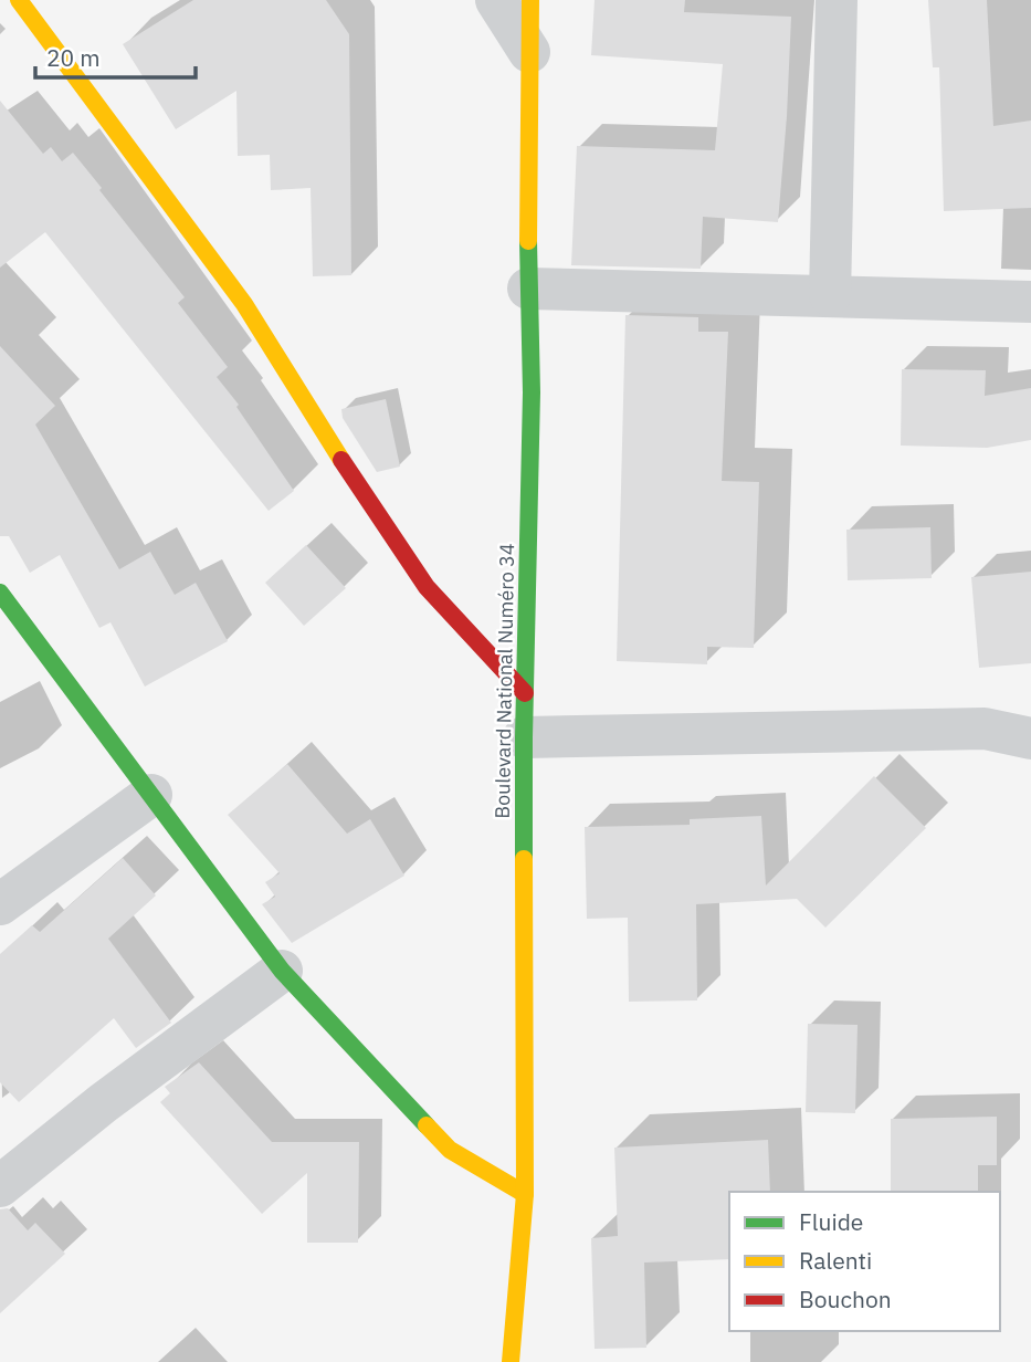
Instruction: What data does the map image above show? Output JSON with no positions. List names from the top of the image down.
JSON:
{
  "streets": {
    "street": ["Boulevard National Numéro 34"]
  },
  "legend": ["Fluide", "Ralenti", "Bouchon"],
  "scale_bar": "20 m"
}
